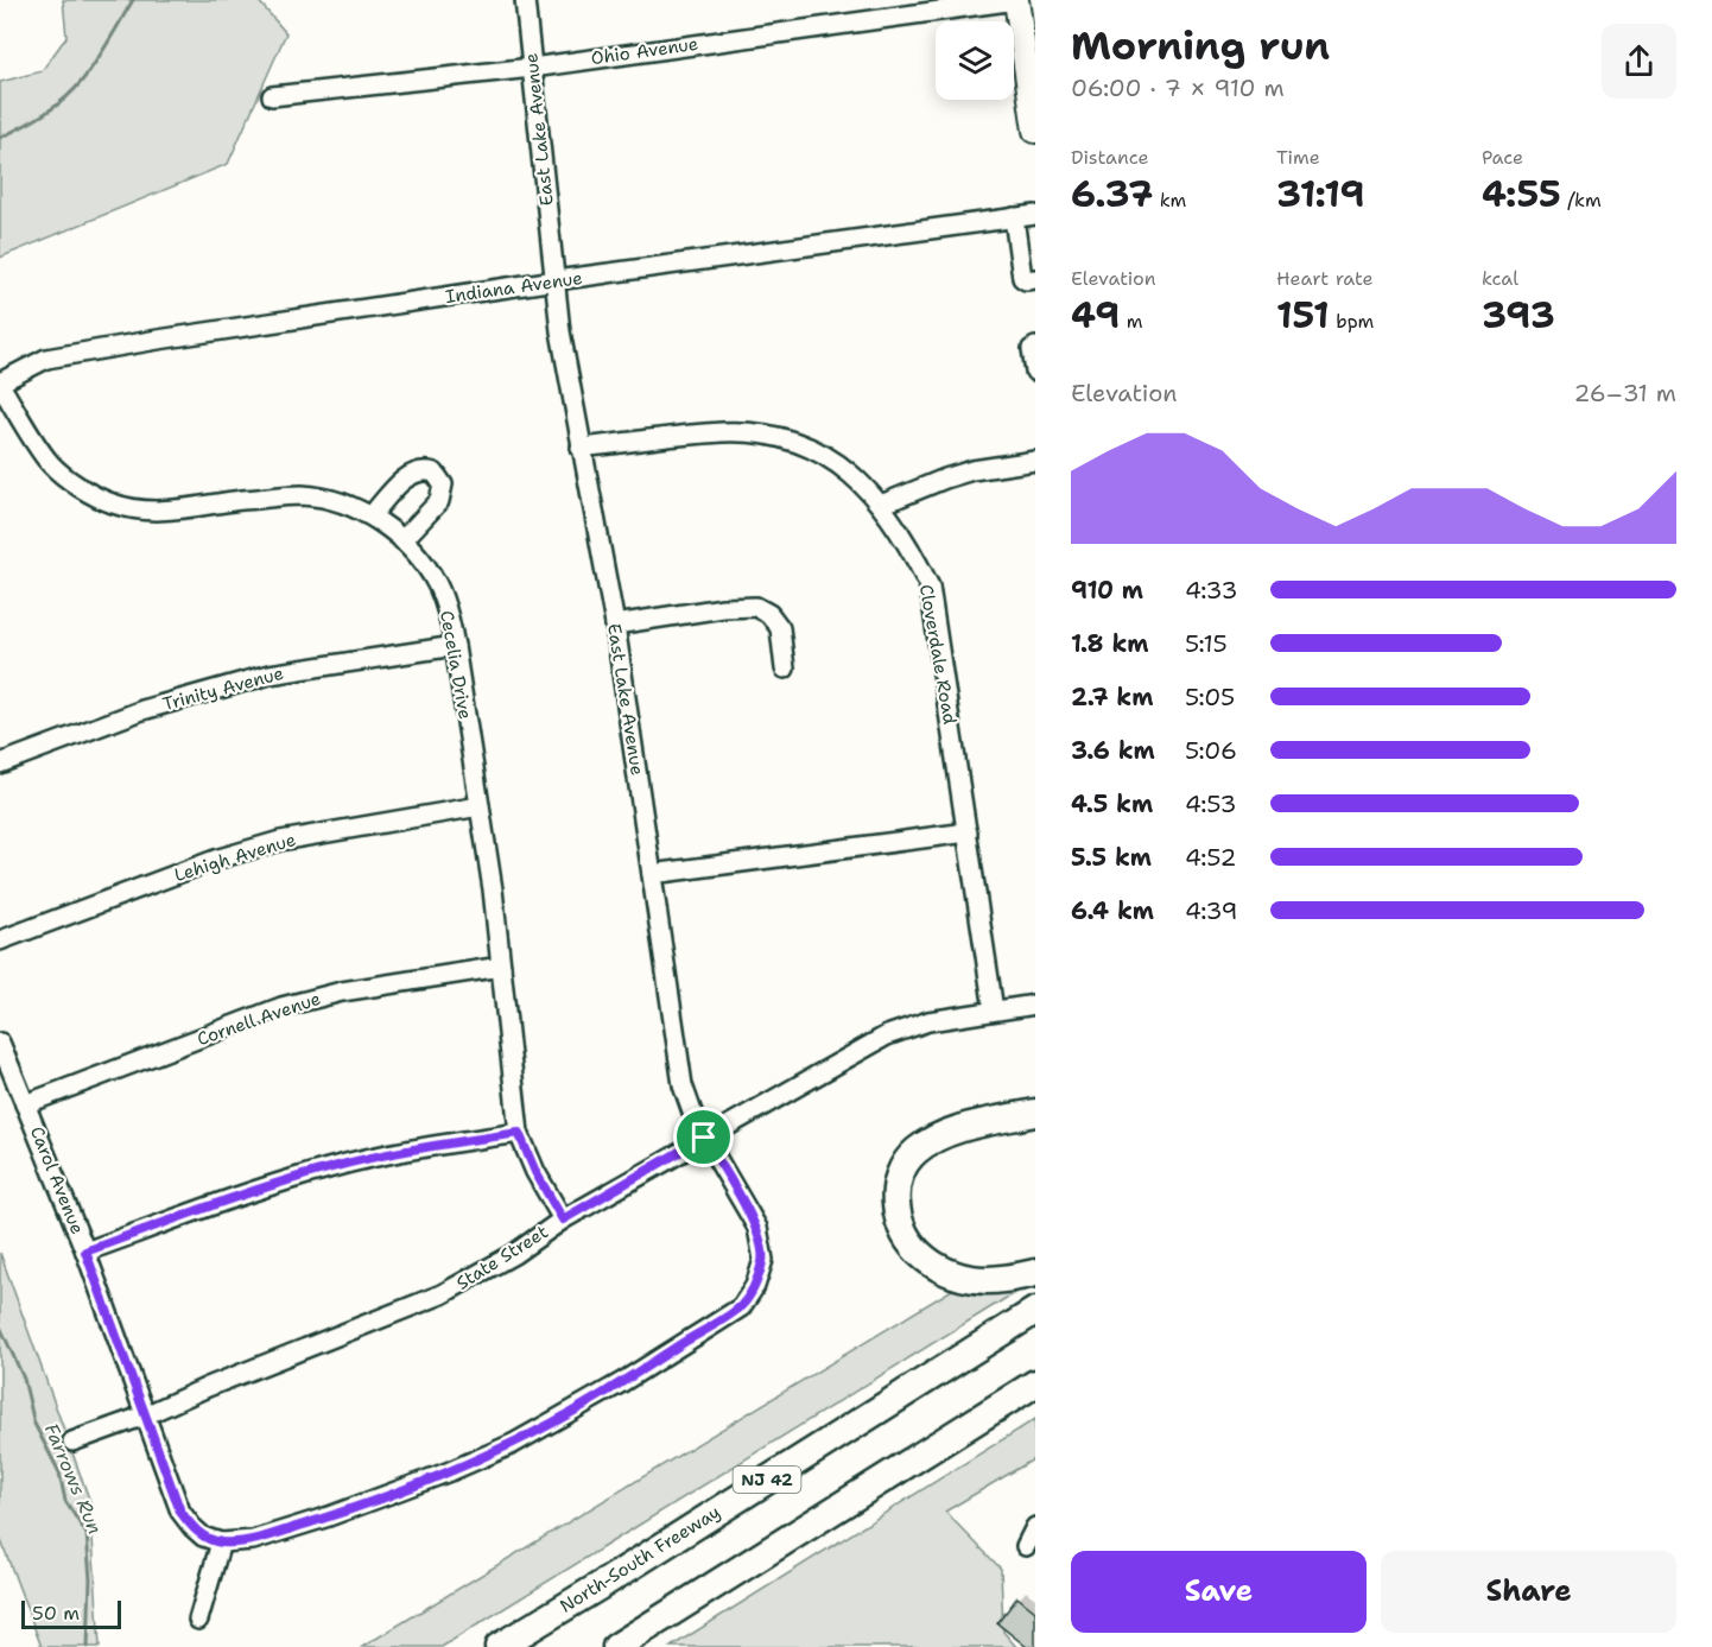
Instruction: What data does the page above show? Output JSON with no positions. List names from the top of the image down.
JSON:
{
  "streets": {
    "highway": ["NJ 42", "North-South Freeway"],
    "street": [
      "Ohio Avenue",
      "East Lake Avenue",
      "Indiana Avenue",
      "Cloverdale Road",
      "Cecelia Drive",
      "Trinity Avenue",
      "Lehigh Avenue",
      "Cornell Avenue",
      "Carol Avenue",
      "State Street"
    ]
  },
  "crossings": [
    ["Ohio Avenue", "East Lake Avenue"],
    ["East Lake Avenue", "Indiana Avenue"],
    ["East Lake Avenue", "Cloverdale Road"],
    ["East Lake Avenue", "Carol Avenue"],
    ["East Lake Avenue", "State Street"],
    ["Indiana Avenue", "Cecelia Drive"],
    ["Cloverdale Road", "State Street"],
    ["Cecelia Drive", "Trinity Avenue"],
    ["Cecelia Drive", "Lehigh Avenue"],
    ["Cecelia Drive", "Cornell Avenue"],
    ["Cecelia Drive", "State Street"],
    ["Cornell Avenue", "Carol Avenue"],
    ["Carol Avenue", "State Street"]
  ],
  "water": ["Farrows Run"],
  "scale_bar": "50 m",
  "page": {
    "heading": ["Morning run", "06:00 · 7 × 910 m"],
    "stats": [
      ["Distance", "6.37 km"],
      ["Time", "31:19"],
      ["Pace", "4:55 /km"],
      ["Elevation", "49 m"],
      ["Heart rate", "151 bpm"],
      ["kcal", "393"]
    ],
    "chart": ["Elevation", "26–31 m"],
    "list": [
      {
        "name": "910 m",
        "note": "4:33"
      },
      {
        "name": "1.8 km",
        "note": "5:15"
      },
      {
        "name": "2.7 km",
        "note": "5:05"
      },
      {
        "name": "3.6 km",
        "note": "5:06"
      },
      {
        "name": "4.5 km",
        "note": "4:53"
      },
      {
        "name": "5.5 km",
        "note": "4:52"
      },
      {
        "name": "6.4 km",
        "note": "4:39"
      }
    ],
    "buttons": ["Save", "Share"],
    "scale": "50 m"
  }
}
